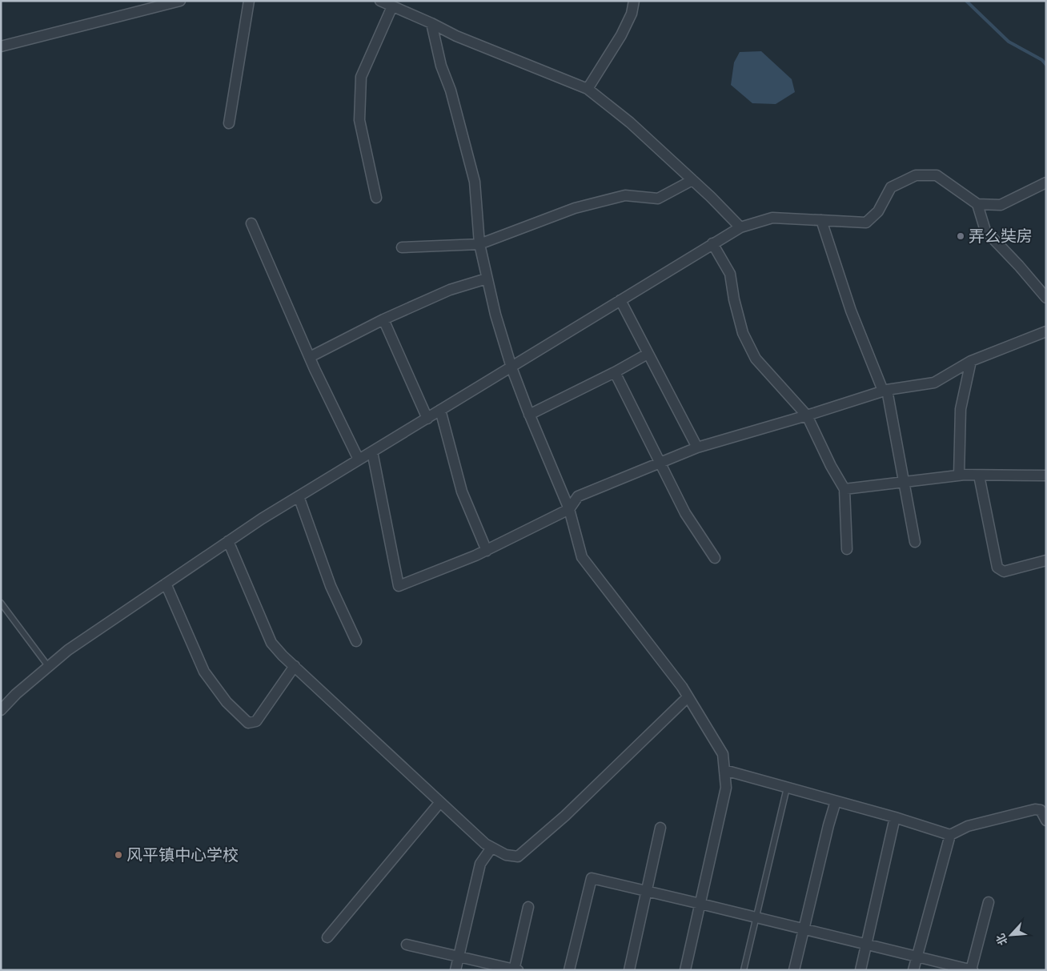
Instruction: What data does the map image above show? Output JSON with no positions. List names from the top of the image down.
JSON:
{
  "places": ["弄么奘房", "风平镇中心学校"],
  "north": "bottom left"
}
